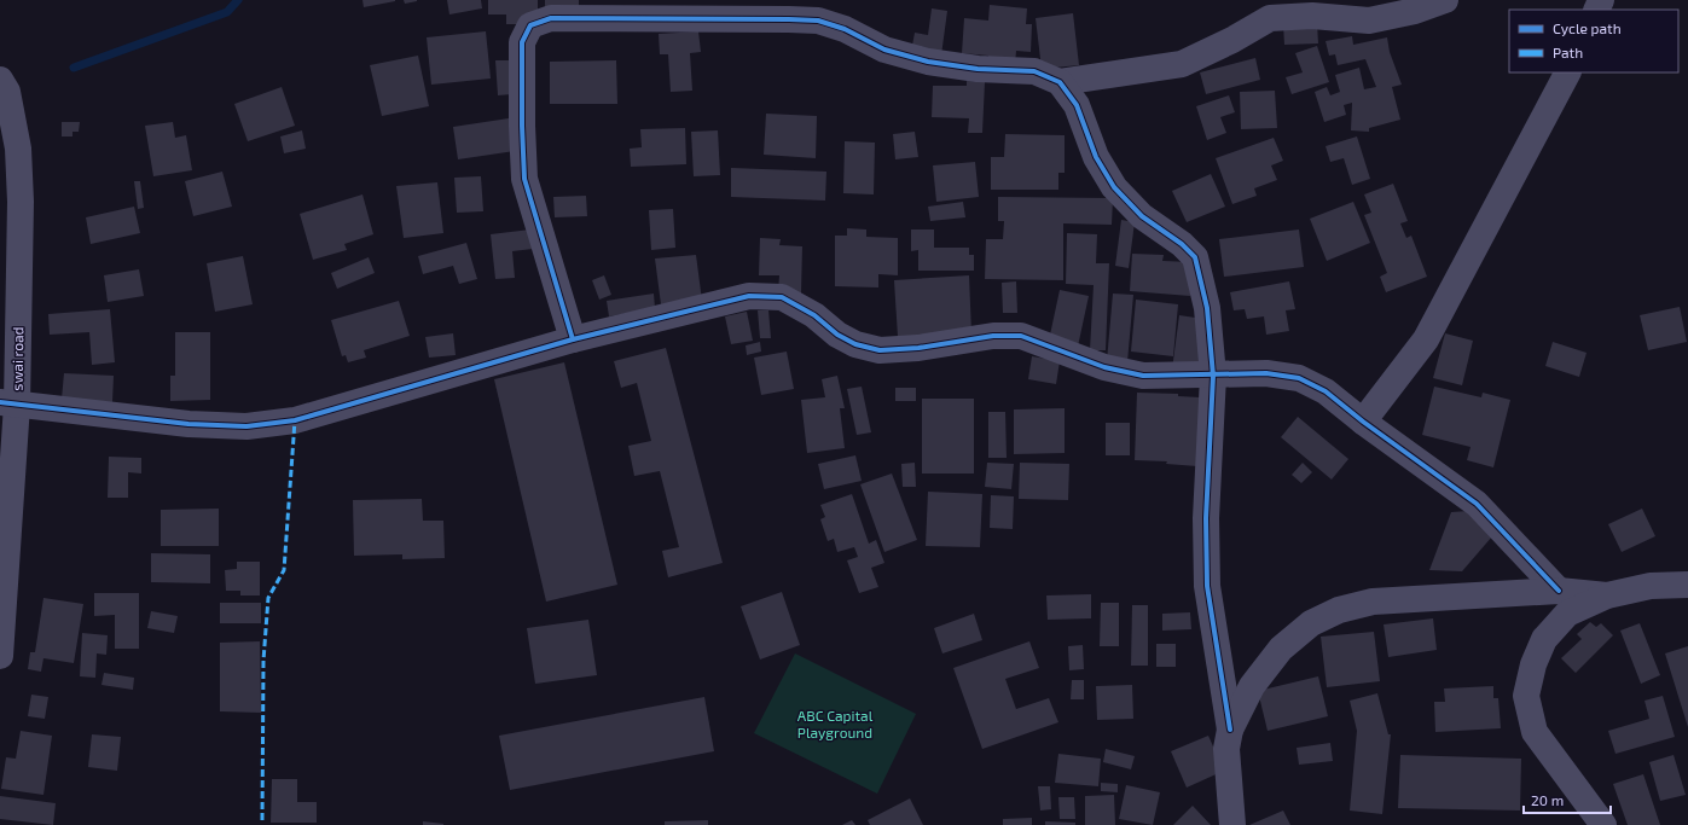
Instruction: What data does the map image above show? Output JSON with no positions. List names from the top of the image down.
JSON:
{
  "streets": {
    "street": ["swai road"]
  },
  "parks": ["ABC Capital Playground"],
  "legend": ["Cycle path", "Path"],
  "scale_bar": "20 m"
}
